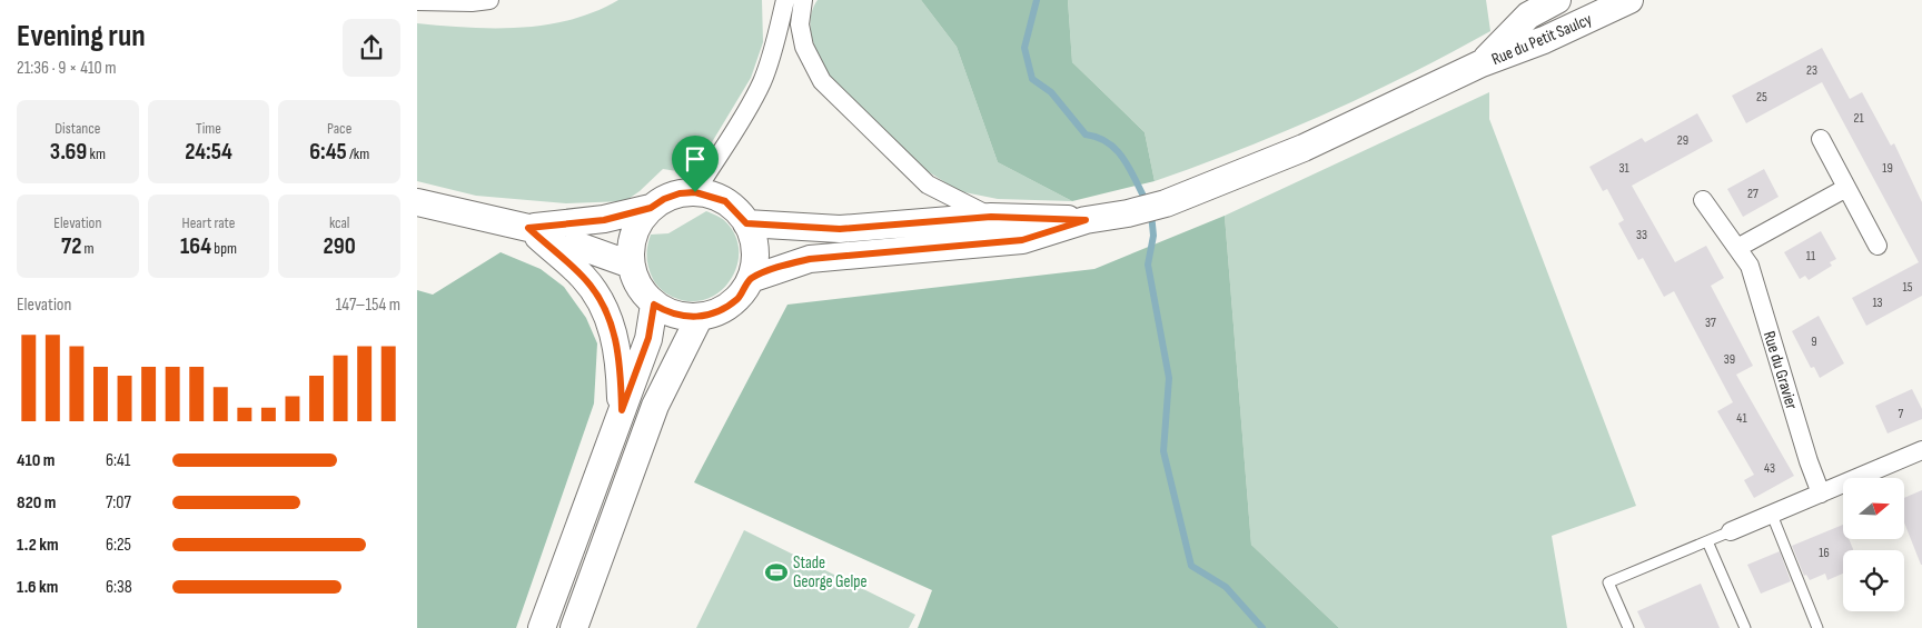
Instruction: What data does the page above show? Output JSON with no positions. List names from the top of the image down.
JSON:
{
  "streets": {
    "main road": ["Rue du Petit Saulcy"],
    "street": ["Rue du Gravier"]
  },
  "places": {
    "sports": ["Stade George Gelpe"]
  },
  "house_numbers": [
    "23",
    "25",
    "21",
    "29",
    "31",
    "19",
    "27",
    "33",
    "11",
    "15",
    "13",
    "37",
    "9",
    "39",
    "7",
    "41",
    "43",
    "16"
  ],
  "north": "right",
  "page": {
    "heading": ["Evening run", "21:36 · 9 × 410 m"],
    "stats": [
      ["Distance", "3.69 km"],
      ["Time", "24:54"],
      ["Pace", "6:45 /km"],
      ["Elevation", "72 m"],
      ["Heart rate", "164 bpm"],
      ["kcal", "290"]
    ],
    "chart": ["Elevation", "147–154 m"],
    "list": [
      {
        "name": "410 m",
        "note": "6:41"
      },
      {
        "name": "820 m",
        "note": "7:07"
      },
      {
        "name": "1.2 km",
        "note": "6:25"
      },
      {
        "name": "1.6 km",
        "note": "6:38"
      }
    ]
  }
}
